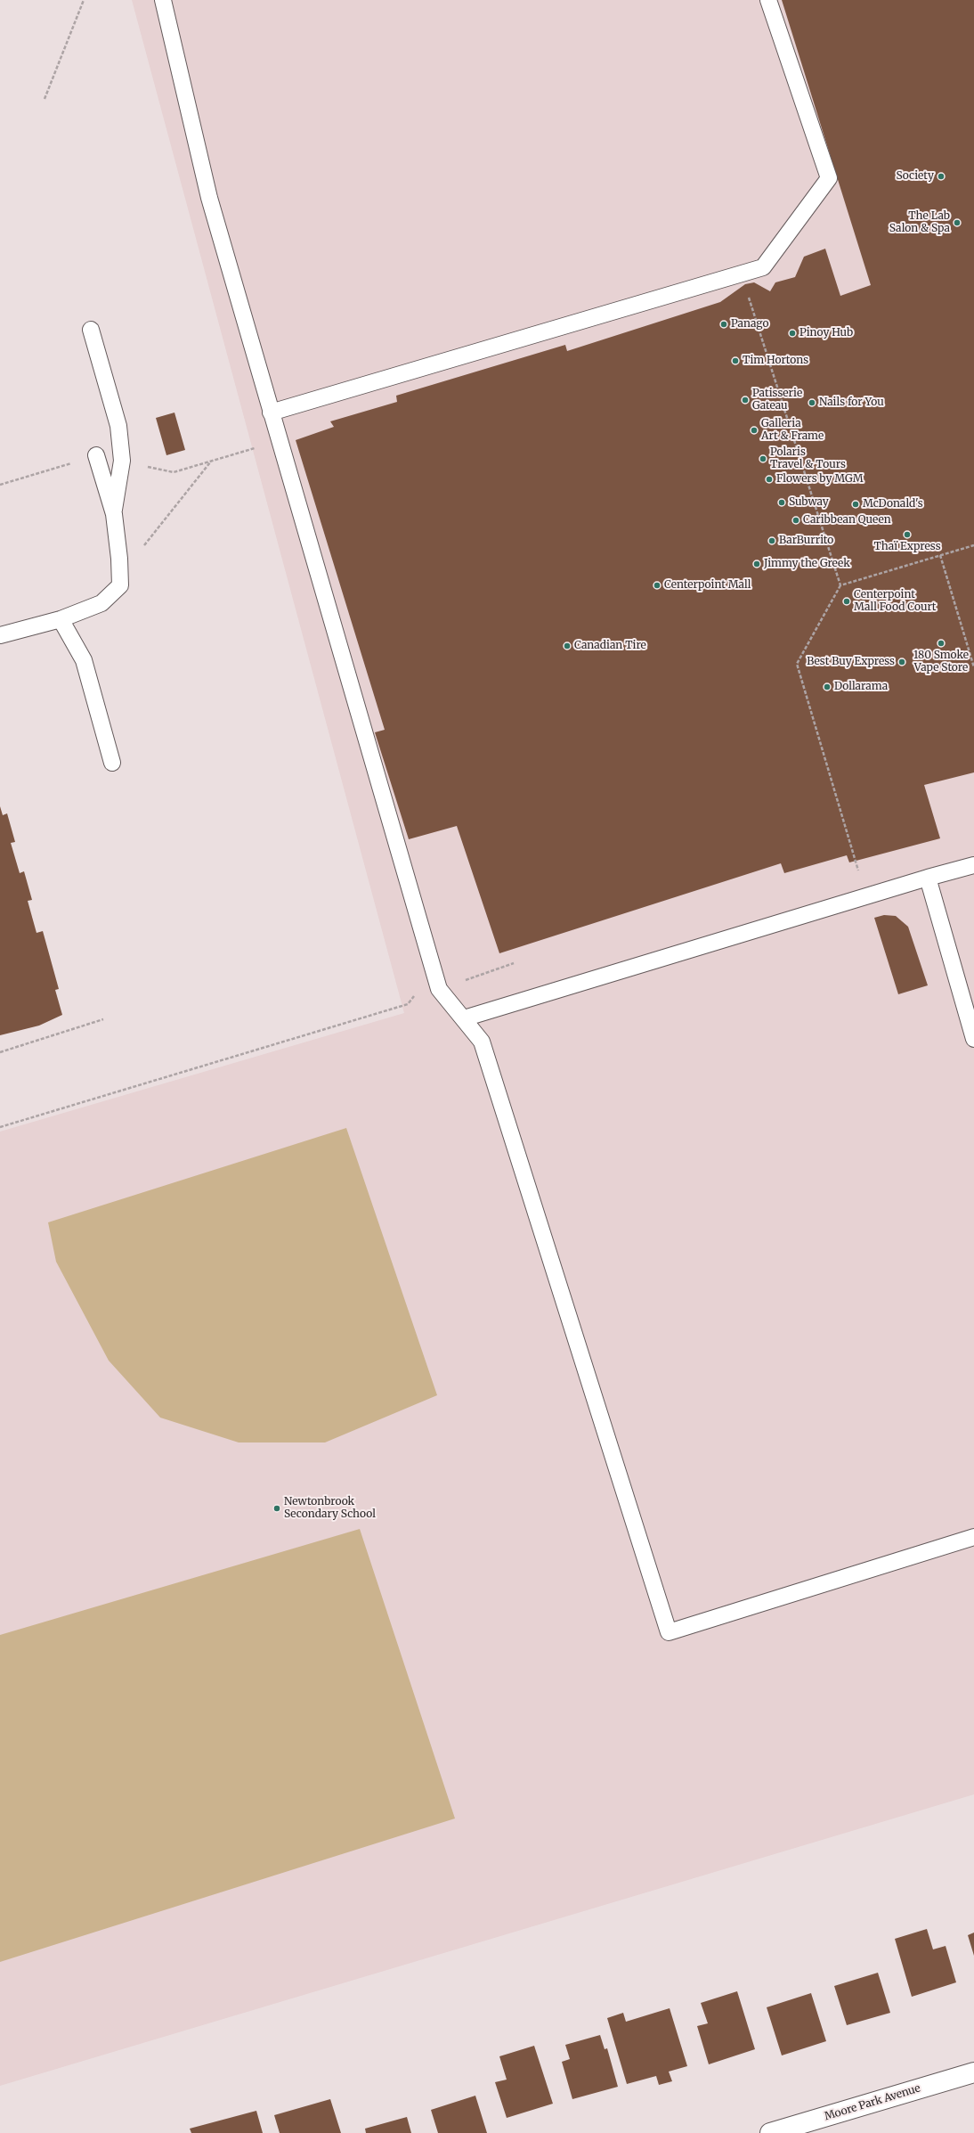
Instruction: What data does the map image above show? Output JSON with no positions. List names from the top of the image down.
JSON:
{
  "streets": {
    "street": ["Moore Park Avenue"]
  },
  "places": [
    "Society",
    "The Lab Salon & Spa",
    "Panago",
    "Pinoy Hub",
    "Tim Hortons",
    "Patisserie Gateau",
    "Nails for You",
    "Galleria Art & Frame",
    "Polaris Travel & Tours",
    "Flowers by MGM",
    "Subway",
    "McDonald's",
    "Caribbean Queen",
    "Thaï Express",
    "BarBurrito",
    "Jimmy the Greek",
    "Centerpoint Mall",
    "Centerpoint Mall Food Court",
    "180 Smoke Vape Store",
    "Canadian Tire",
    "Best Buy Express",
    "Dollarama",
    "Newtonbrook Secondary School"
  ]
}
